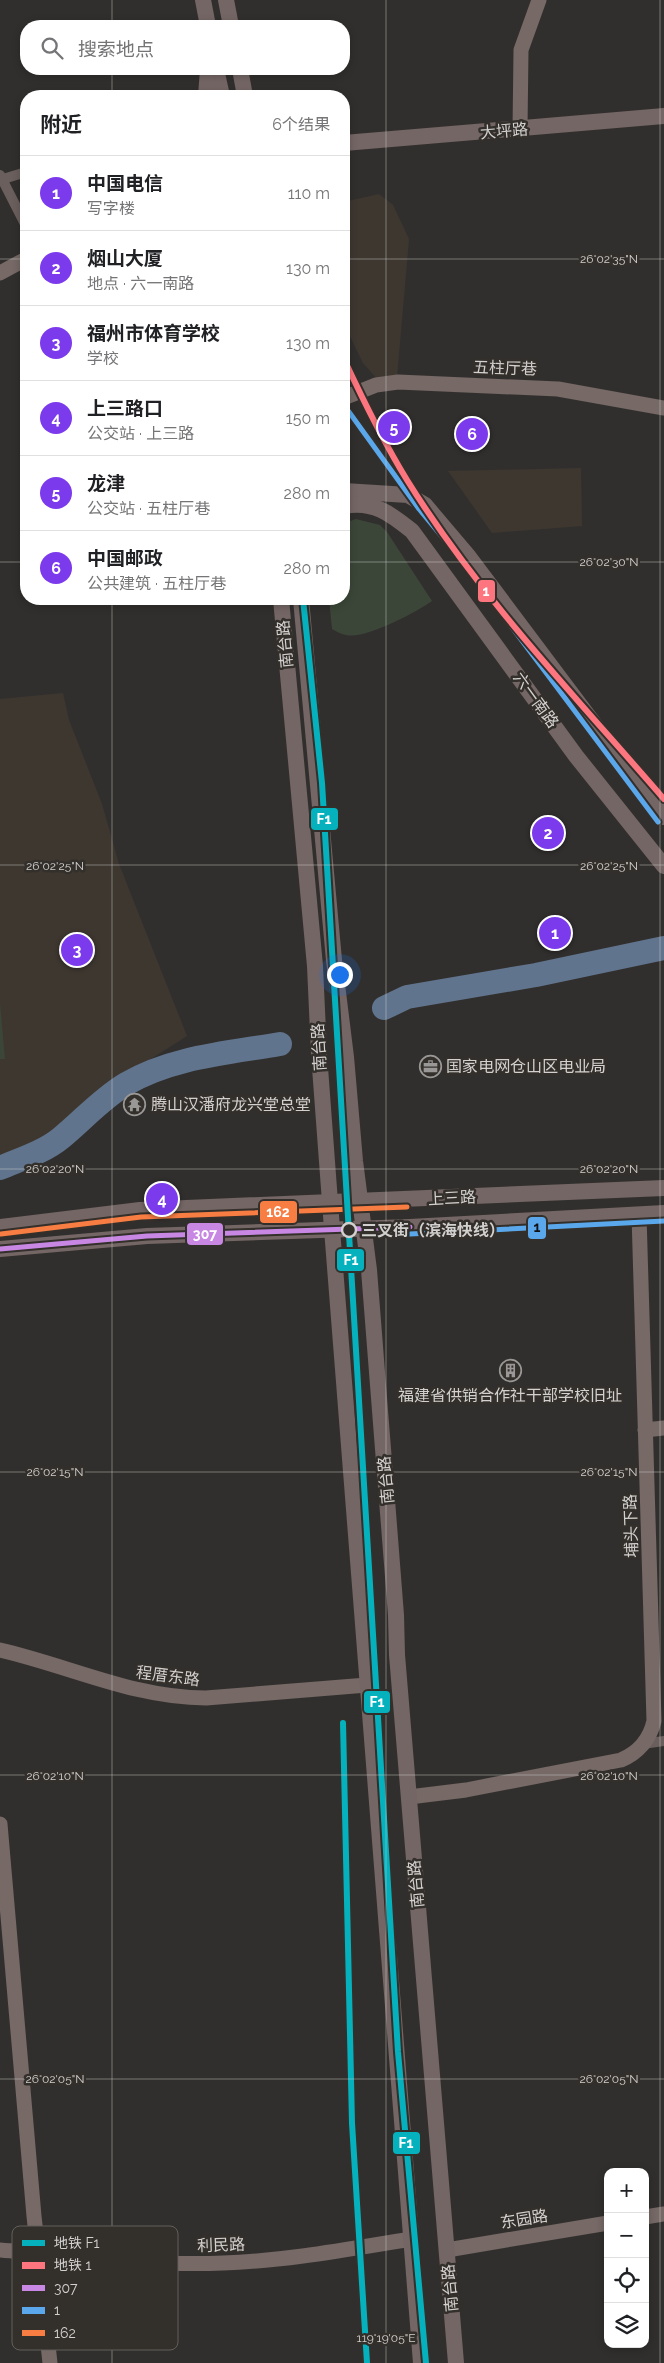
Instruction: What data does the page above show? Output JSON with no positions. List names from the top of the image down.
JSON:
{
  "streets": {
    "main road": [
      "大坪路",
      "南台路",
      "六一南路",
      "上三路"
    ],
    "street": [
      "五柱厅巷",
      "埔头下路",
      "程厝东路",
      "东园路",
      "利民路"
    ]
  },
  "crossings": [
    ["南台路", "上三路"],
    ["南台路", "程厝东路"],
    ["南台路", "东园路"],
    ["南台路", "利民路"],
    ["上三路", "埔头下路"]
  ],
  "places": {
    "office": ["国家电网仓山区电业局"],
    "temple": ["腾山汉潘府龙兴堂总堂"],
    "other": ["三叉街（滨海快线）"],
    "building": ["福建省供销合作社干部学校旧址"]
  },
  "lines": [
    "metro line 1",
    "transit line 1",
    "metro line F1",
    "transit line 162",
    "transit line 307"
  ],
  "legend": [
    "地铁 F1",
    "地铁 1",
    "307",
    "1",
    "162"
  ],
  "page": {
    "search": "搜索地点",
    "heading": ["附近", "6个结果"],
    "list": [
      {
        "mark": "1",
        "name": "中国电信",
        "note": "写字楼",
        "value": "110 m"
      },
      {
        "mark": "2",
        "name": "烟山大厦",
        "note": "地点 · 六一南路",
        "value": "130 m"
      },
      {
        "mark": "3",
        "name": "福州市体育学校",
        "note": "学校",
        "value": "130 m"
      },
      {
        "mark": "4",
        "name": "上三路口",
        "note": "公交站 · 上三路",
        "value": "150 m"
      },
      {
        "mark": "5",
        "name": "龙津",
        "note": "公交站 · 五柱厅巷",
        "value": "280 m"
      },
      {
        "mark": "6",
        "name": "中国邮政",
        "note": "公共建筑 · 五柱厅巷",
        "value": "280 m"
      }
    ],
    "pins": [
      "5",
      "6",
      "2",
      "1",
      "3",
      "4"
    ],
    "map_buttons": ["+", "−"]
  },
  "coordinates": [
    "26°02'35\"N",
    "26°02'30\"N",
    "26°02'25\"N",
    "26°02'20\"N",
    "26°02'15\"N",
    "26°02'10\"N",
    "26°02'05\"N",
    "119°19'05\"E"
  ]
}
